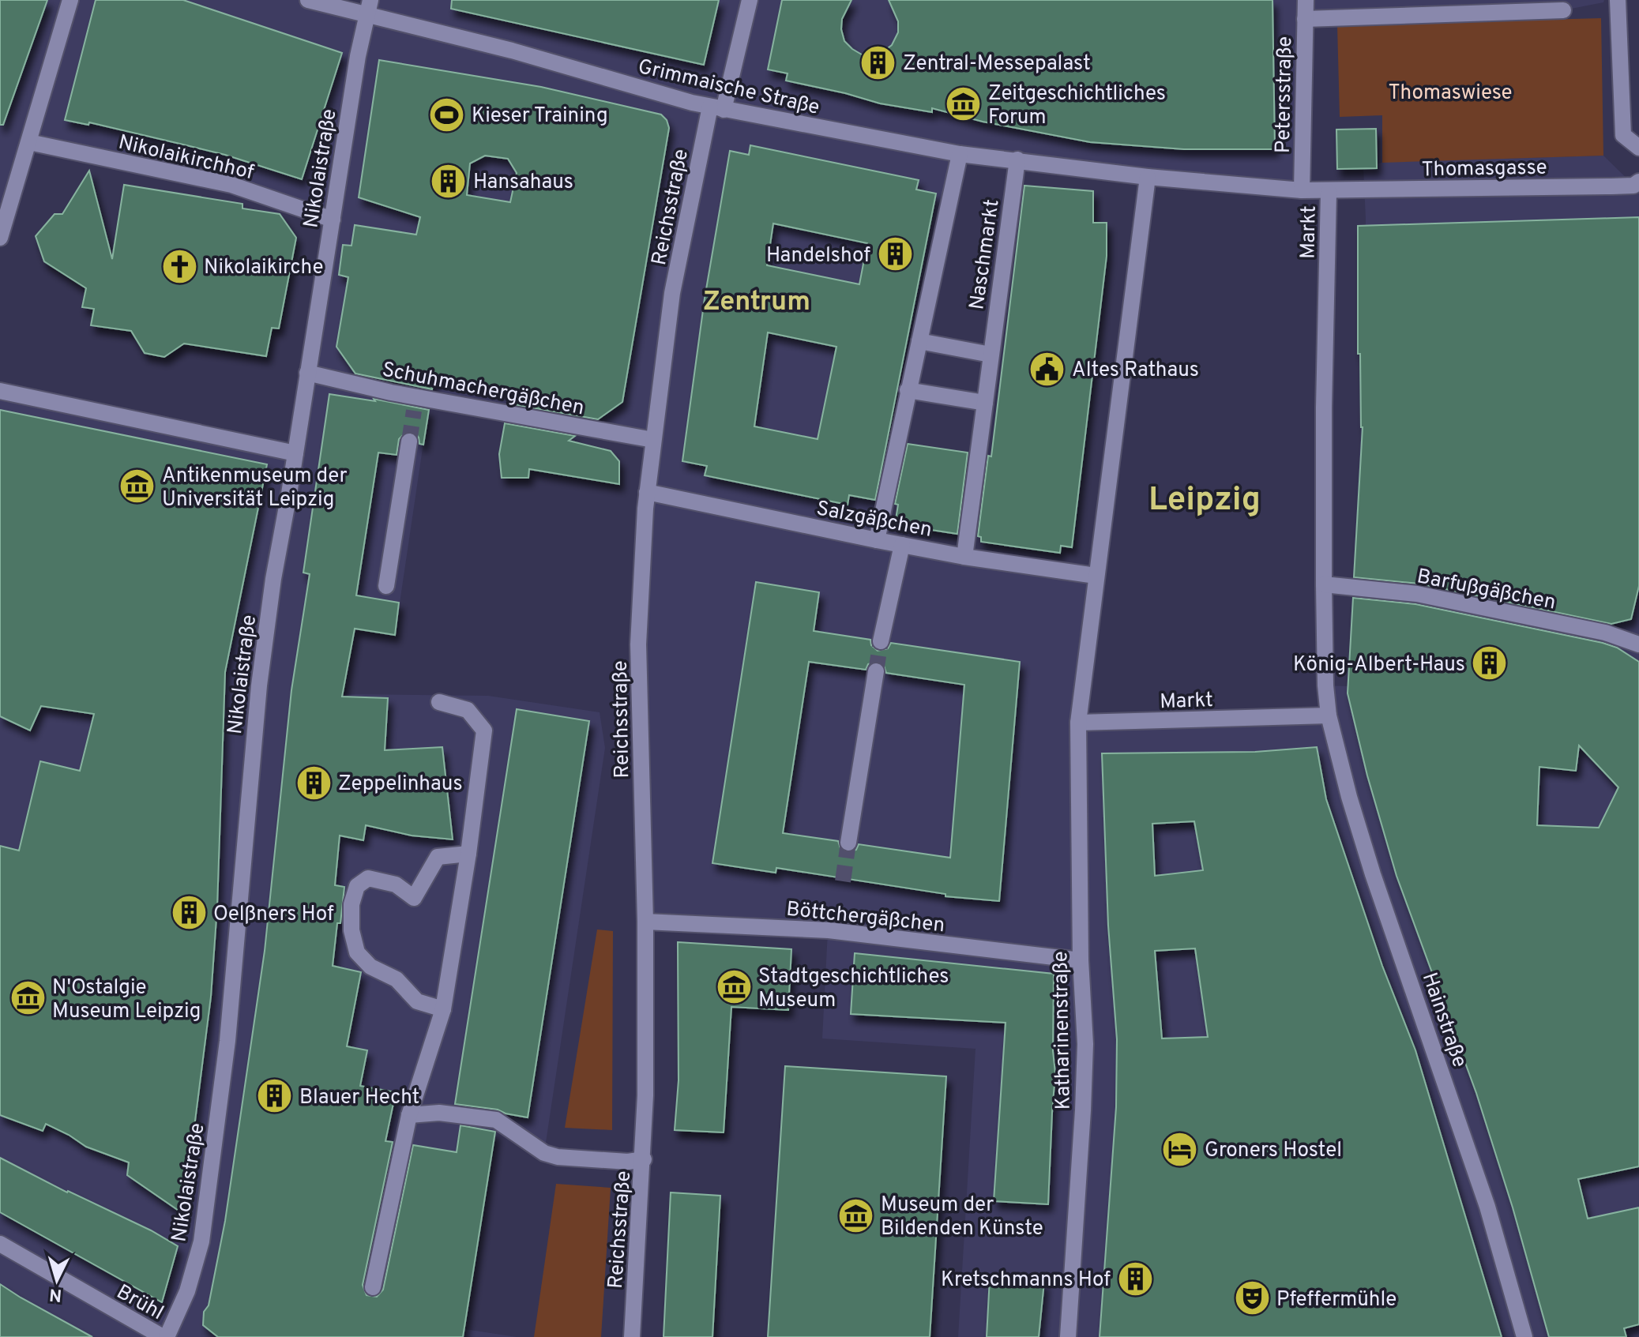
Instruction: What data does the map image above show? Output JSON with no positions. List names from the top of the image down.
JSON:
{
  "streets": {
    "street": [
      "Grimmaische Straße",
      "Petersstraße",
      "Nikolaikirchhof",
      "Thomasgasse",
      "Nikolaistraße",
      "Reichsstraße",
      "Markt",
      "Naschmarkt",
      "Schuhmachergäßchen",
      "Salzgäßchen",
      "Barfußgäßchen",
      "Böttchergäßchen",
      "Hainstraße",
      "Katharinenstraße",
      "Brühl"
    ]
  },
  "crossings": [
    ["Grimmaische Straße", "Nikolaistraße"],
    ["Grimmaische Straße", "Reichsstraße"],
    ["Grimmaische Straße", "Markt"],
    ["Grimmaische Straße", "Naschmarkt"],
    ["Petersstraße", "Markt"],
    ["Nikolaikirchhof", "Nikolaistraße"],
    ["Thomasgasse", "Markt"],
    ["Nikolaistraße", "Schuhmachergäßchen"],
    ["Nikolaistraße", "Brühl"],
    ["Reichsstraße", "Schuhmachergäßchen"],
    ["Reichsstraße", "Salzgäßchen"],
    ["Reichsstraße", "Böttchergäßchen"],
    ["Markt", "Barfußgäßchen"],
    ["Markt", "Hainstraße"],
    ["Markt", "Katharinenstraße"],
    ["Naschmarkt", "Salzgäßchen"],
    ["Böttchergäßchen", "Katharinenstraße"]
  ],
  "districts": ["Zentrum", "Leipzig"],
  "parks": ["Thomaswiese"],
  "places": {
    "building": [
      "Zentral-Messepalast",
      "Hansahaus",
      "Handelshof",
      "König-Albert-Haus",
      "Zeppelinhaus",
      "Oelßners Hof",
      "Blauer Hecht",
      "Kretschmanns Hof"
    ],
    "museum": [
      "Zeitgeschichtliches Forum",
      "Antikenmuseum der Universität Leipzig",
      "Stadtgeschichtliches Museum",
      "N'Ostalgie Museum Leipzig",
      "Museum der Bildenden Künste"
    ],
    "sports": ["Kieser Training"],
    "church": ["Nikolaikirche"],
    "public building": ["Altes Rathaus"],
    "hotel": ["Groners Hostel"],
    "theatre": ["Pfeffermühle"]
  },
  "north": "bottom"
}
